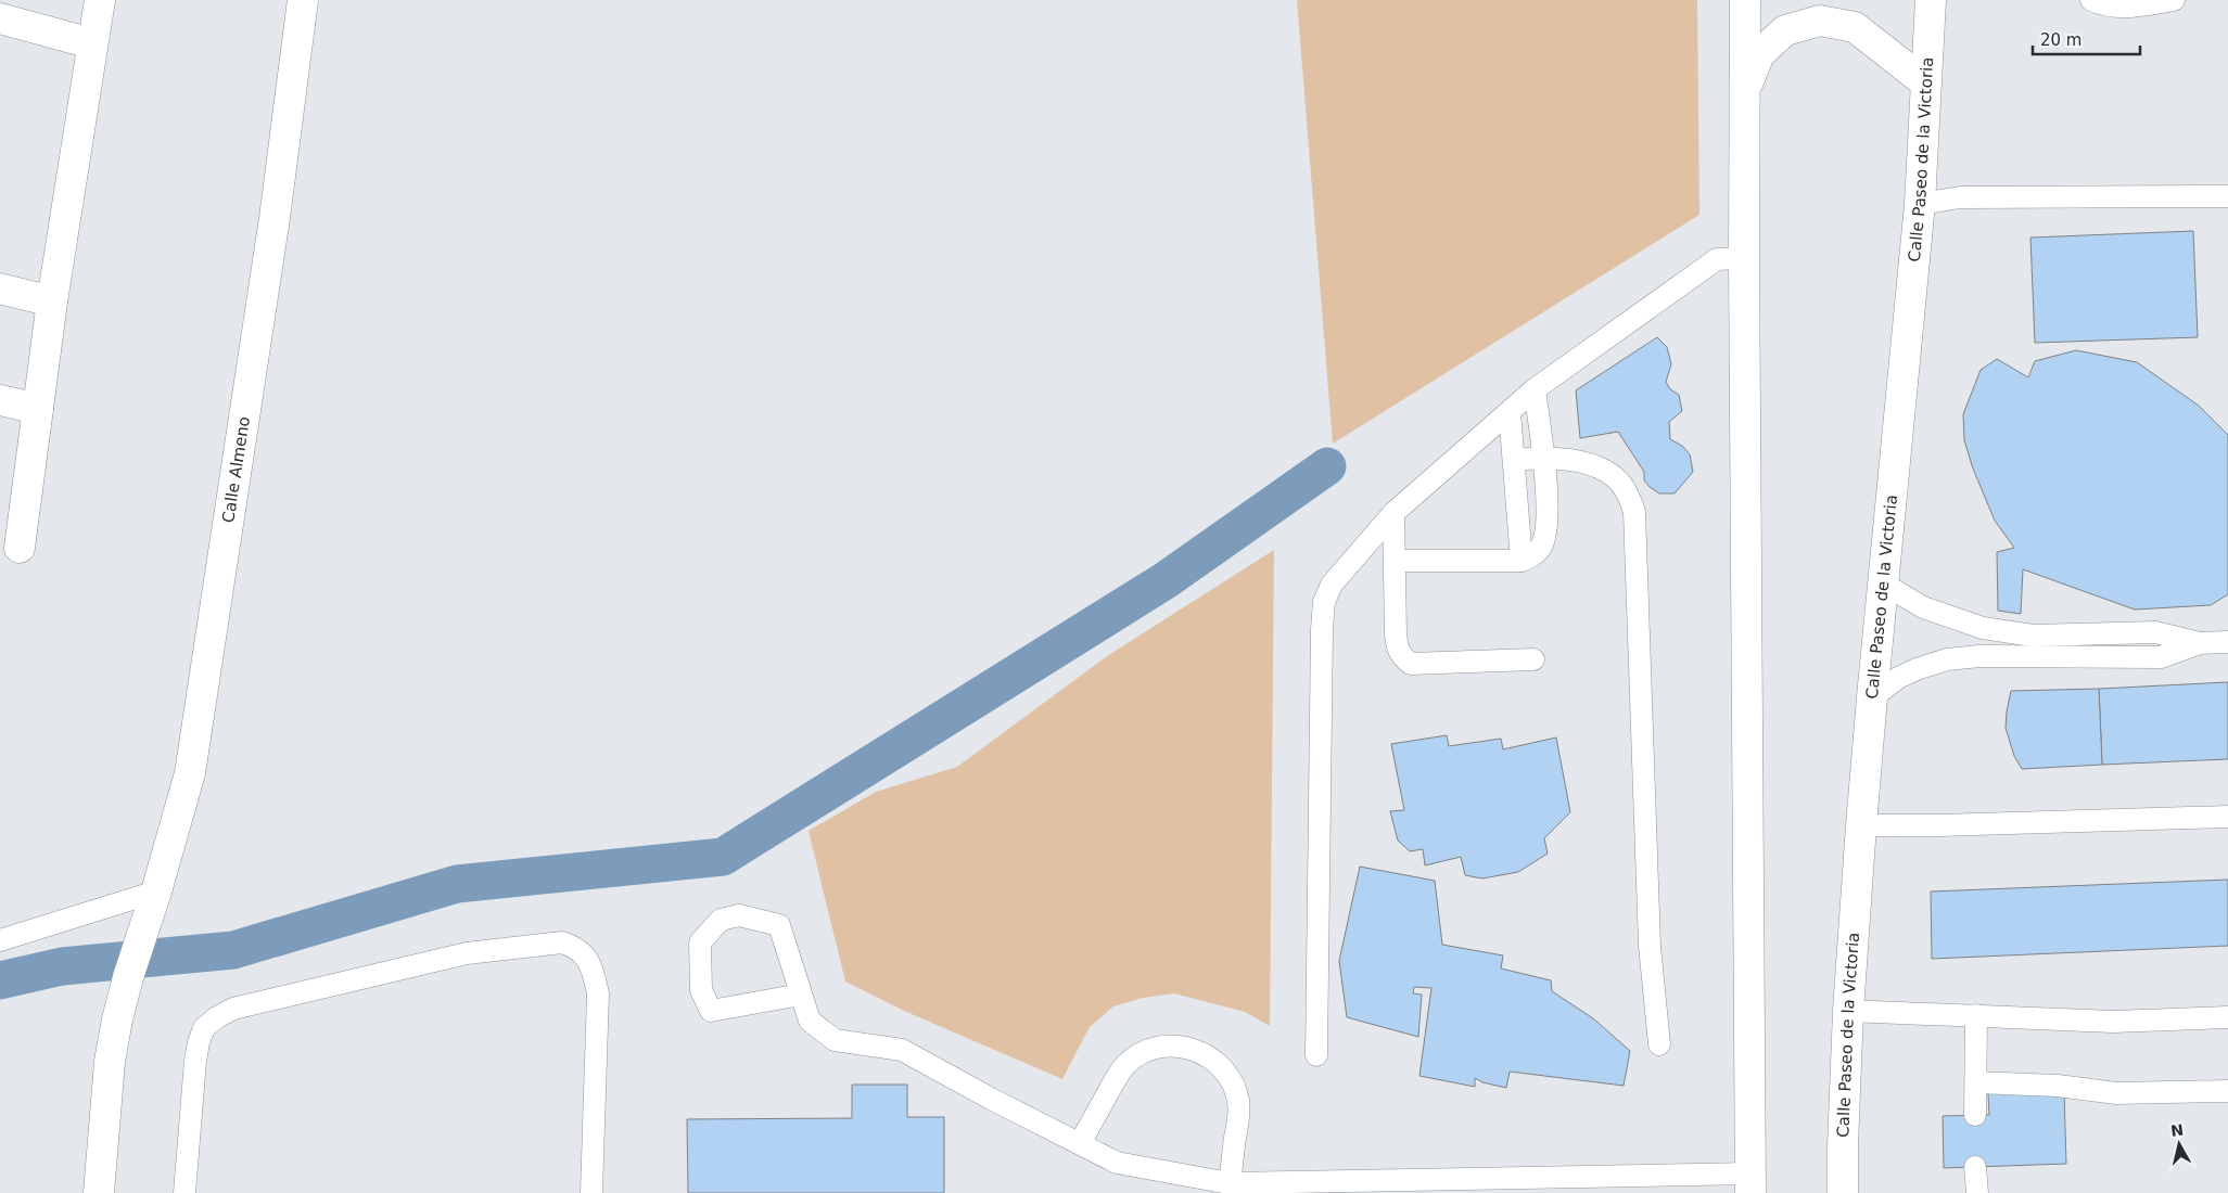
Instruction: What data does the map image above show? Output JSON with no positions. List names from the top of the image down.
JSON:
{
  "streets": {
    "main road": ["Calle Paseo de la Victoria", "Calle Almeno"]
  },
  "scale_bar": "20 m",
  "north": "top"
}
